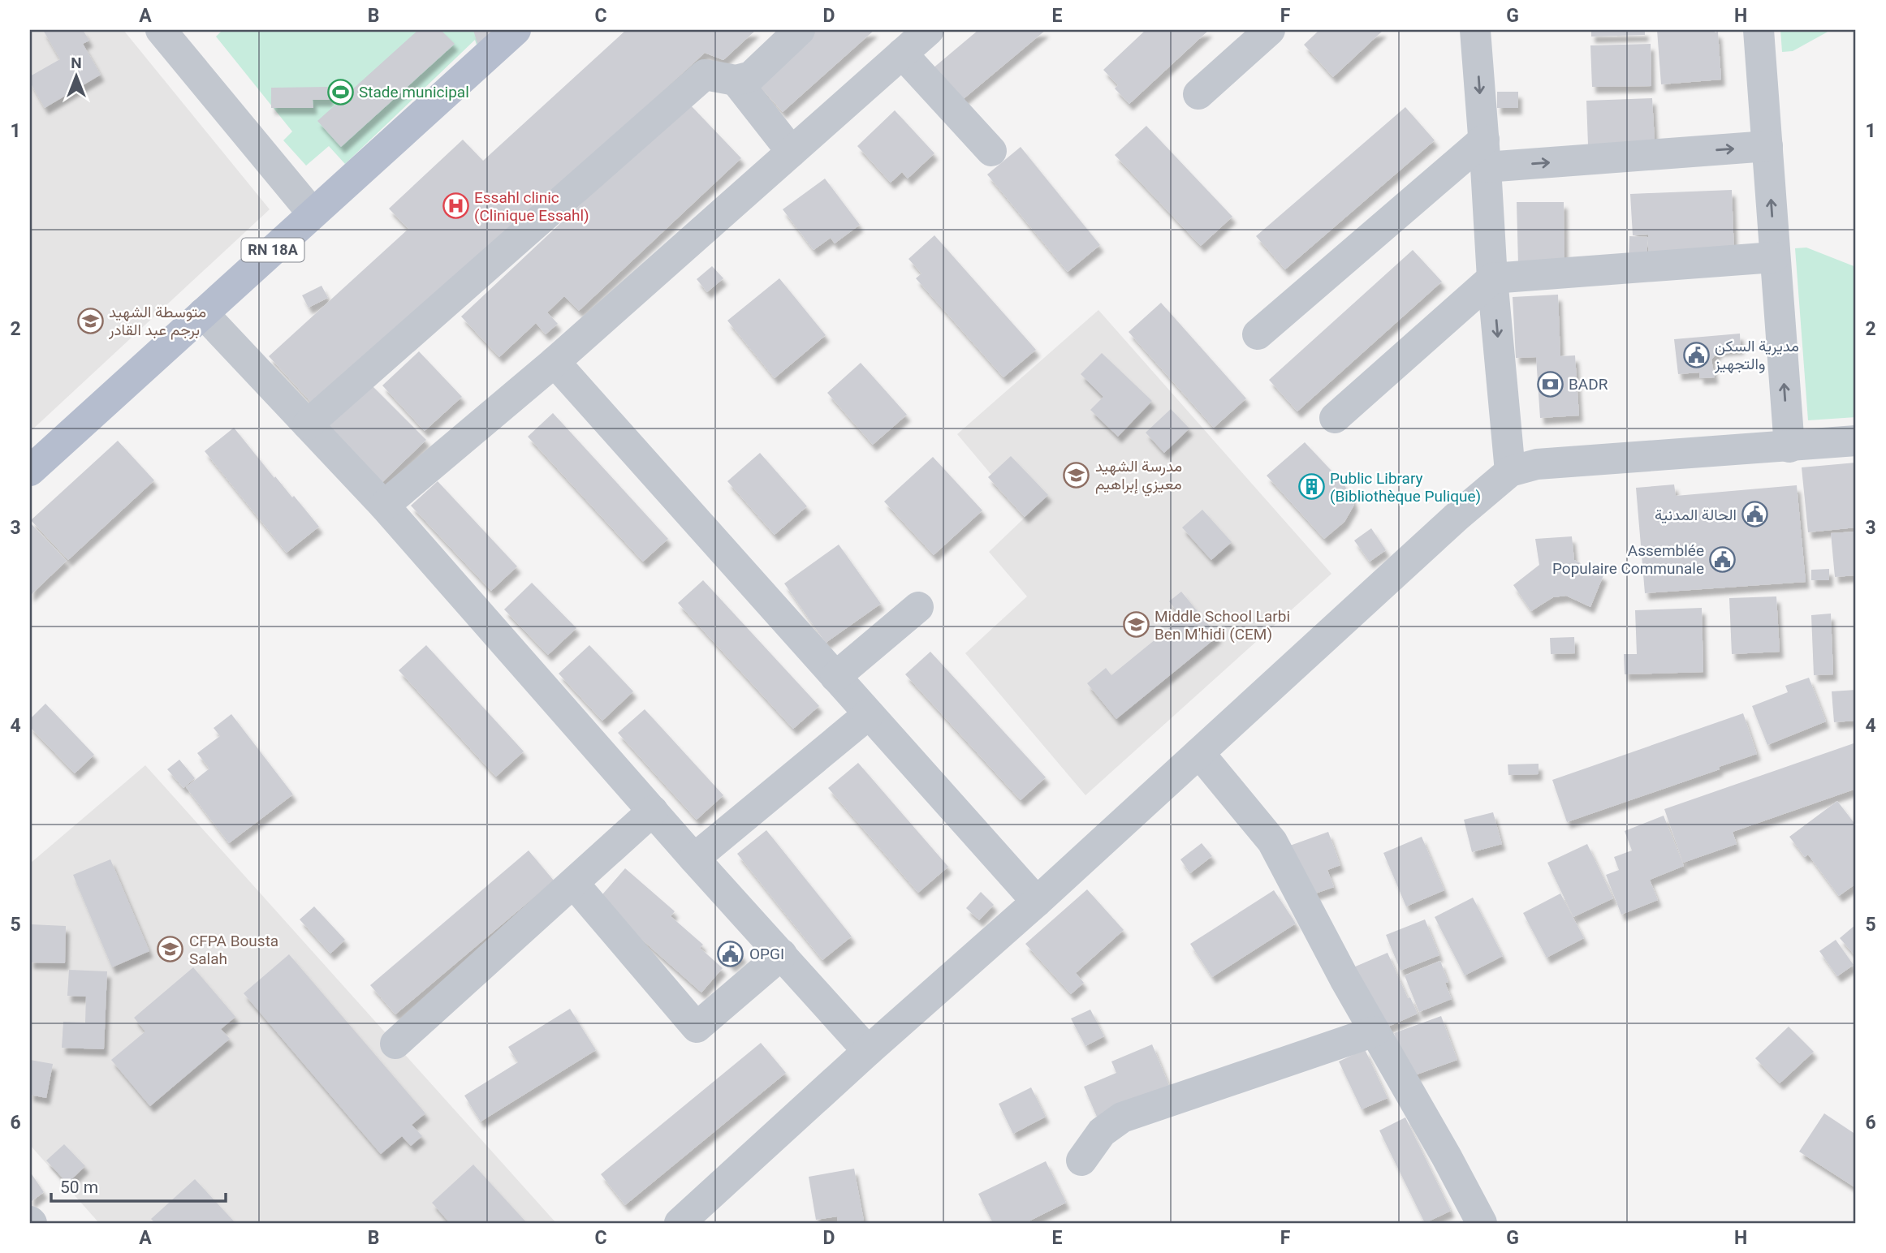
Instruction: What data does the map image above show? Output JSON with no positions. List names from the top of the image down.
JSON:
{
  "streets": {
    "main road": ["RN 18A"]
  },
  "places": {
    "sports": ["Stade municipal"],
    "hospital": ["Essahl clinic (Clinique Essahl)"],
    "school or university": [
      "متوسطة الشهيد برجم عبد القادر",
      "مدرسة الشهيد معيزي إبراهيم",
      "Middle School Larbi Ben M'hidi (CEM)",
      "CFPA Bousta Salah"
    ],
    "public building": [
      "مديرية السكن والتجهيز",
      "الحالة المدنية",
      "Assemblée Populaire Communale",
      "OPGI"
    ],
    "bank": ["BADR"],
    "building": ["Public Library (Bibliothèque Pulique)"]
  },
  "scale_bar": "50 m",
  "north": "top",
  "grid": {
    "columns": [
      "A",
      "B",
      "C",
      "D",
      "E",
      "F",
      "G",
      "H"
    ],
    "rows": [
      "1",
      "2",
      "3",
      "4",
      "5",
      "6"
    ]
  }
}
